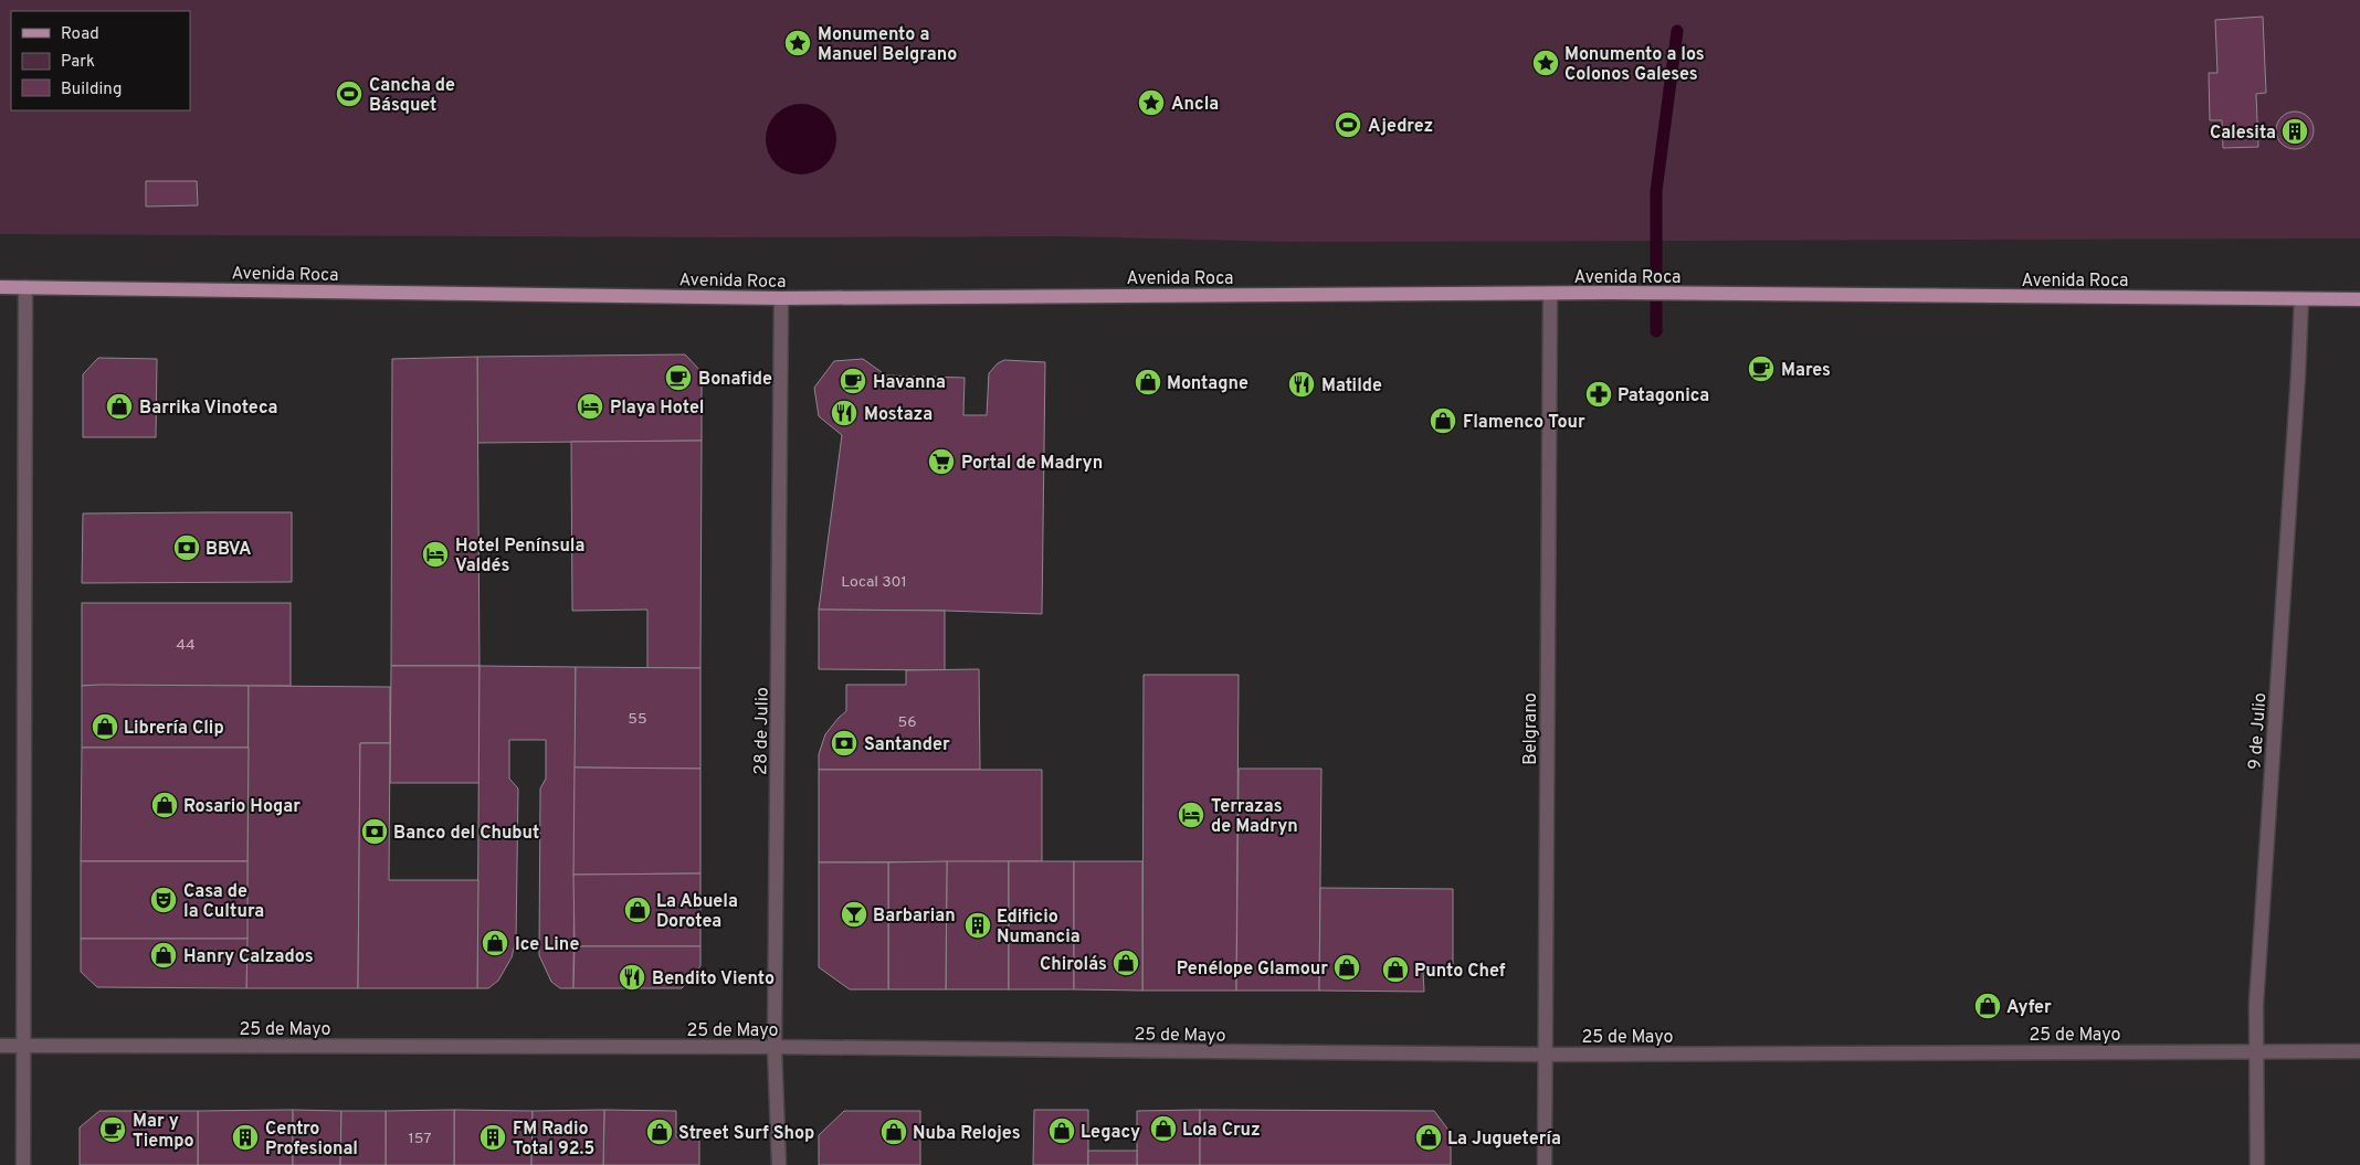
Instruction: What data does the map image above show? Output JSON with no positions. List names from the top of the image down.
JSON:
{
  "streets": {
    "main road": ["Avenida Roca"],
    "street": [
      "Belgrano",
      "28 de Julio",
      "9 de Julio",
      "25 de Mayo"
    ]
  },
  "crossings": [
    ["Avenida Roca", "Belgrano"],
    ["Avenida Roca", "28 de Julio"],
    ["Avenida Roca", "9 de Julio"],
    ["Belgrano", "25 de Mayo"],
    ["28 de Julio", "25 de Mayo"],
    ["9 de Julio", "25 de Mayo"]
  ],
  "places": {
    "place": ["Monumento a Manuel Belgrano", "Monumento a los Colonos Galeses", "Ancla"],
    "sports": ["Cancha de Básquet", "Ajedrez"],
    "building": [
      "Calesita",
      "Edificio Numancia",
      "Centro Profesional",
      "FM Radio Total 92.5"
    ],
    "cafe": [
      "Mares",
      "Bonafide",
      "Havanna",
      "Mar y Tiempo"
    ],
    "shop": [
      "Montagne",
      "Barrika Vinoteca",
      "Flamenco Tour",
      "Librería Clip",
      "Rosario Hogar",
      "La Abuela Dorotea",
      "Ice Line",
      "Hanry Calzados",
      "Chirola´s",
      "Penélope Glamour",
      "Punto Chef",
      "Ayfer",
      "Lola Cruz",
      "Legacy",
      "Street Surf Shop",
      "Nuba Relojes",
      "La Juguetería"
    ],
    "restaurant": ["Matilde", "Mostaza", "Bendito Viento"],
    "pharmacy": ["Patagonica"],
    "hotel": ["Playa Hotel", "Hotel Península Valdés", "Terrazas de Madryn"],
    "supermarket": ["Portal de Madryn"],
    "bank": ["BBVA", "Santander", "Banco del Chubut"],
    "theatre": ["Casa de la Cultura"],
    "bar": ["Barbarian"]
  },
  "house_numbers": [
    "Local 301",
    "44",
    "55",
    "56",
    "157"
  ],
  "legend": ["Road", "Park", "Building"]
}
